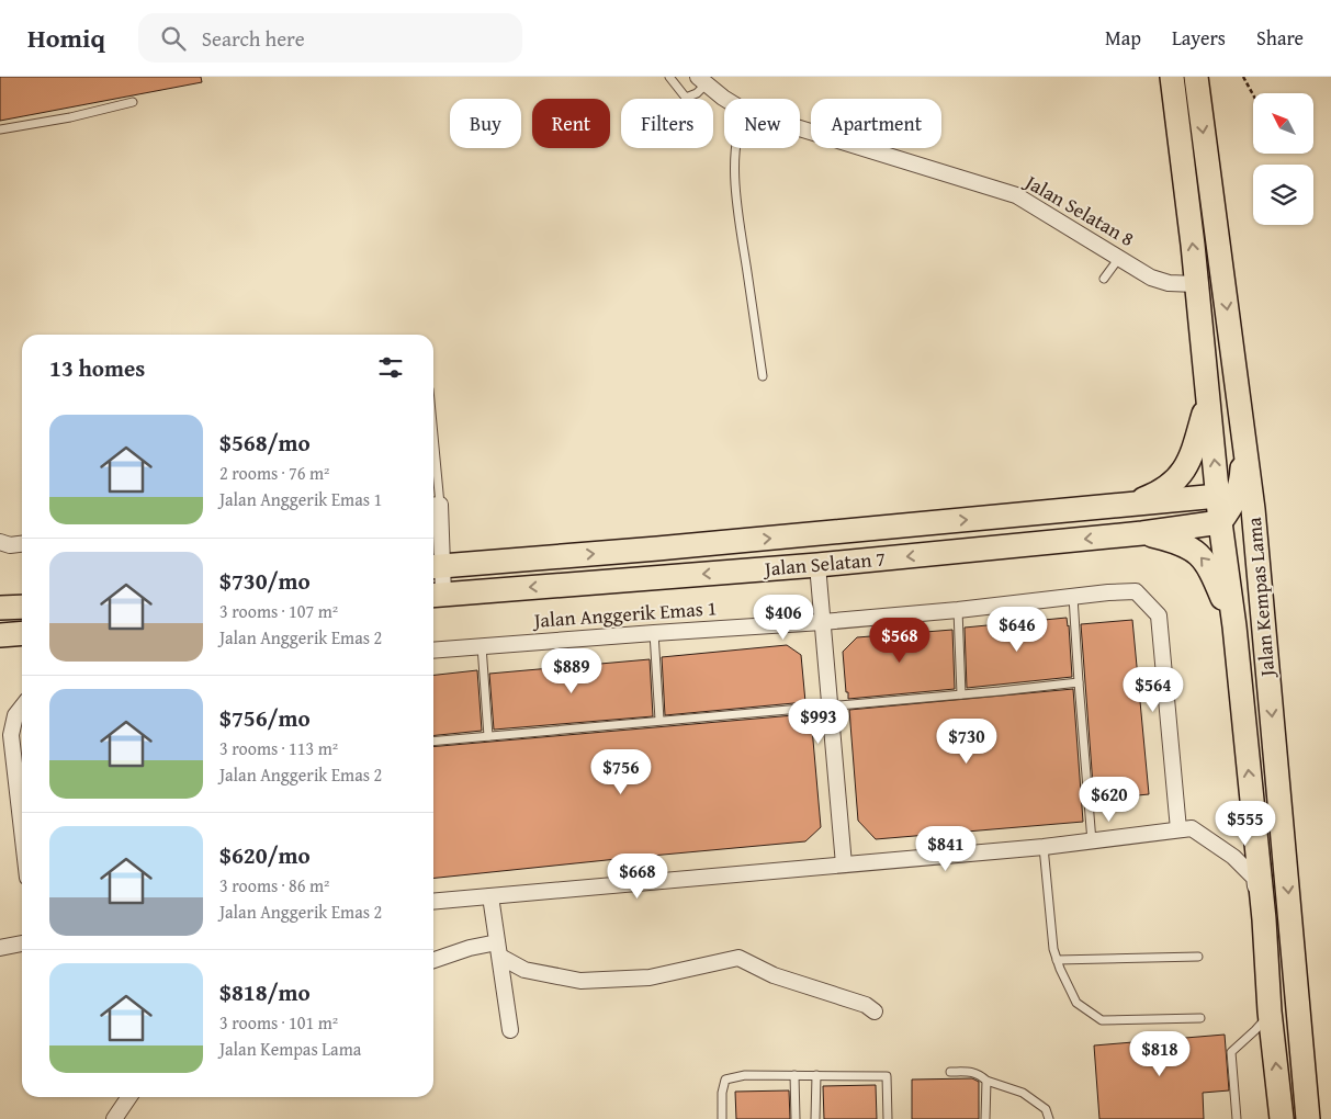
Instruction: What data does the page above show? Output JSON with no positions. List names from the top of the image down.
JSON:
{
  "streets": {
    "main road": ["Jalan Selatan 7", "Jalan Kempas Lama"],
    "street": ["Jalan Selatan 8", "Jalan Anggerik Emas 1"]
  },
  "crossings": [
    ["Jalan Selatan 8", "Jalan Kempas Lama"],
    ["Jalan Selatan 7", "Jalan Kempas Lama"]
  ],
  "north": "top left",
  "page": {
    "header": "Homiq",
    "search": "Search here",
    "nav": ["Map", "Layers", "Share"],
    "chip": [
      "Buy",
      "Rent",
      "Filters",
      "New",
      "Apartment"
    ],
    "heading": "13 homes",
    "list": [
      {
        "name": "$568/mo",
        "note": "2 rooms · 76 m² · Jalan Anggerik Emas 1"
      },
      {
        "name": "$730/mo",
        "note": "3 rooms · 107 m² · Jalan Anggerik Emas 2"
      },
      {
        "name": "$756/mo",
        "note": "3 rooms · 113 m² · Jalan Anggerik Emas 2"
      },
      {
        "name": "$620/mo",
        "note": "3 rooms · 86 m² · Jalan Anggerik Emas 2"
      },
      {
        "name": "$818/mo",
        "note": "3 rooms · 101 m² · Jalan Kempas Lama"
      }
    ],
    "price": [
      "$406",
      "$646",
      "$568",
      "$889",
      "$564",
      "$993",
      "$730",
      "$756",
      "$620",
      "$555",
      "$841",
      "$668",
      "$818"
    ]
  }
}
